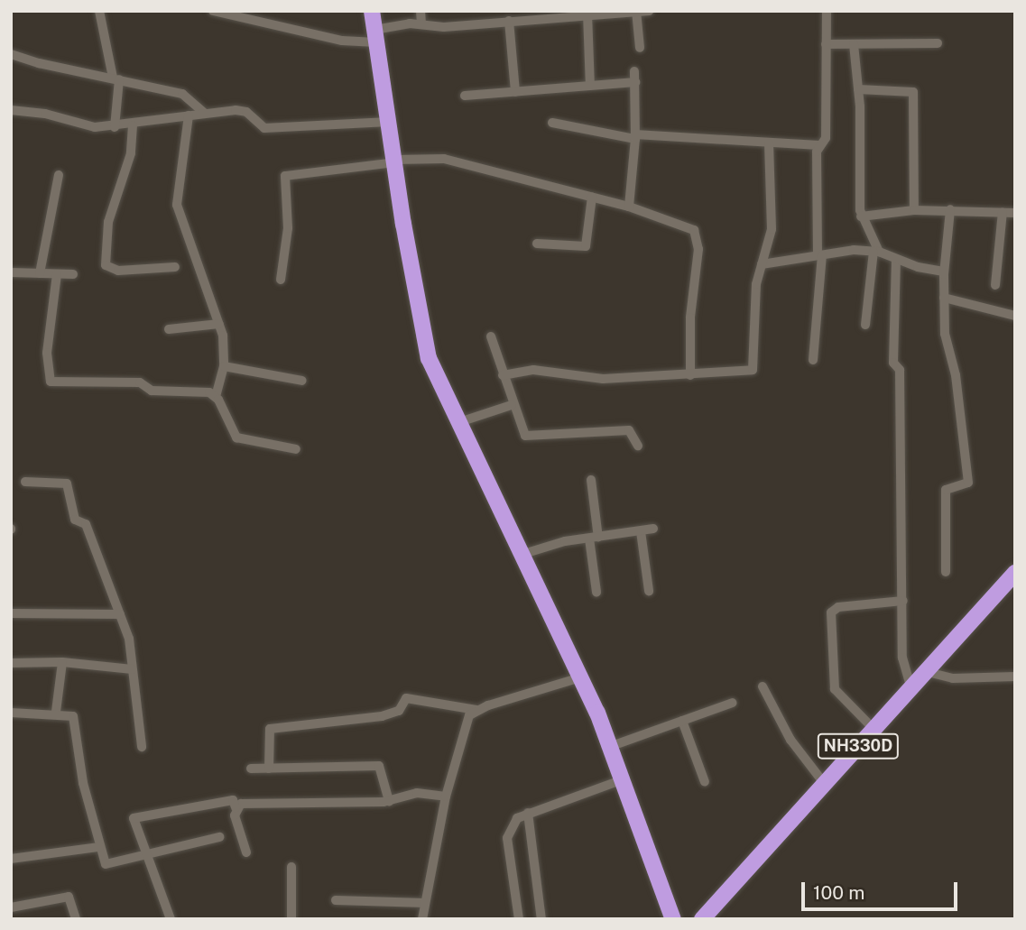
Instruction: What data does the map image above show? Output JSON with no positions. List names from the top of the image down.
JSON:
{
  "streets": {
    "highway": ["NH330D"]
  },
  "scale_bar": "100 m"
}
